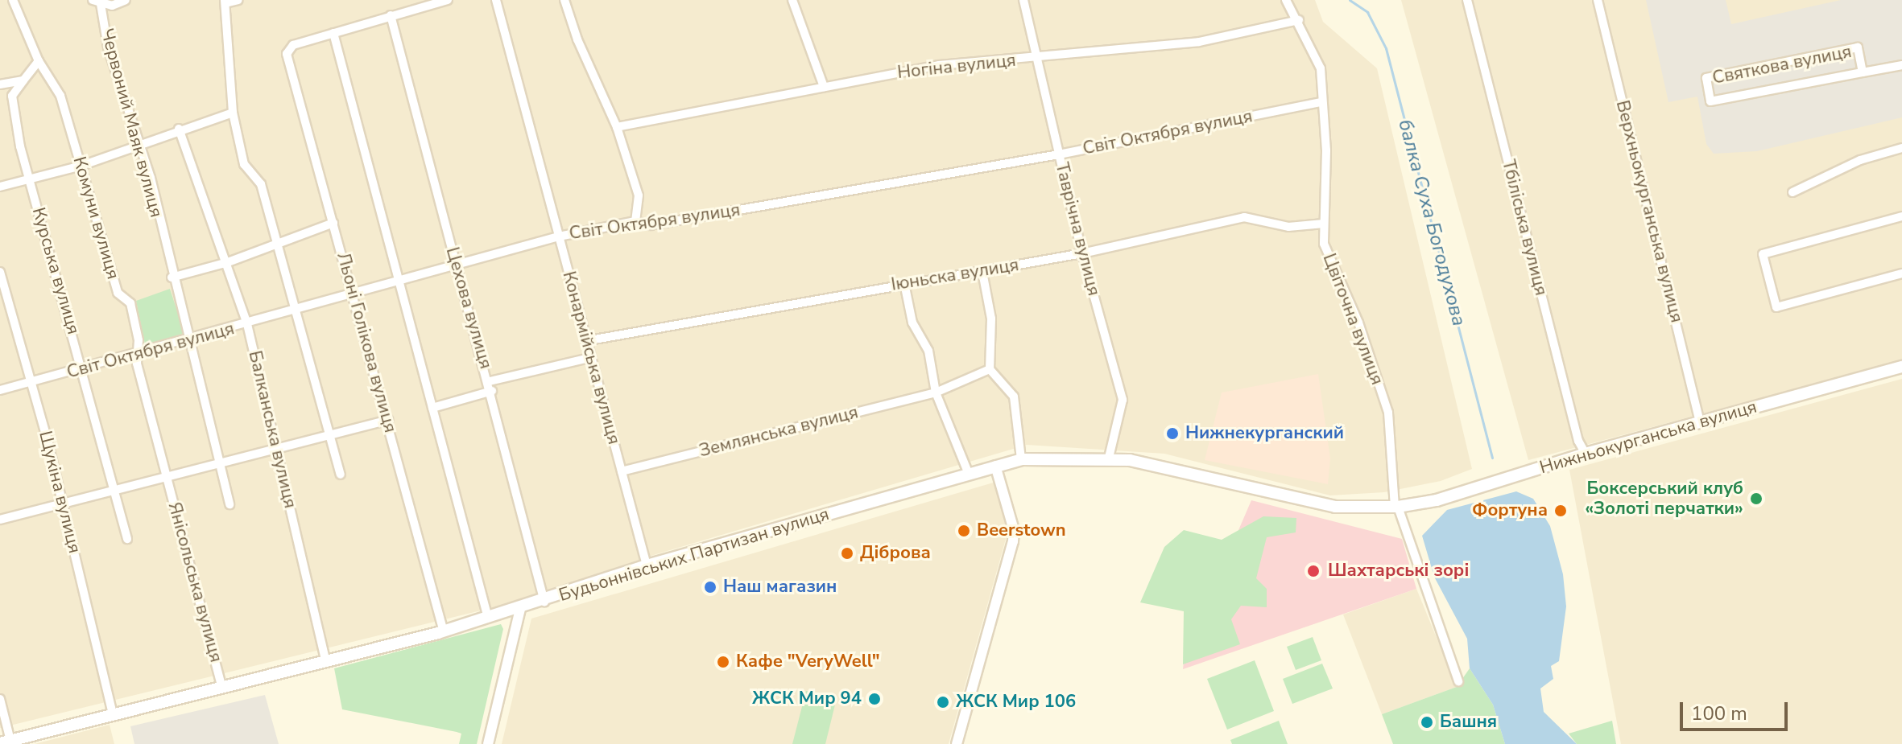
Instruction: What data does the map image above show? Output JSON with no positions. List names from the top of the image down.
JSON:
{
  "streets": {
    "main road": ["Нижньокурганська вулиця", "Будьоннівських Партизан вулиця"],
    "street": [
      "Святкова вулиця",
      "Ногіна вулиця",
      "Червоний Маяк вулиця",
      "Світ Октября вулиця",
      "Верхньокурганська вулиця",
      "Комуни вулиця",
      "Тбіліська вулиця",
      "Таврічна вулиця",
      "Курська вулиця",
      "Iюньска вулиця",
      "Цехова вулиця",
      "Цвiточна вулиця",
      "Льоні Голікова вулиця",
      "Конармійська вулиця",
      "Балканська вулиця",
      "Землянська вулиця",
      "Щукіна вулиця",
      "Янісольська вулиця"
    ]
  },
  "crossings": [
    ["Ногіна вулиця", "Таврічна вулиця"],
    ["Ногіна вулиця", "Цвiточна вулиця"],
    ["Червоний Маяк вулиця", "Світ Октября вулиця"],
    ["Світ Октября вулиця", "Комуни вулиця"],
    ["Світ Октября вулиця", "Таврічна вулиця"],
    ["Світ Октября вулиця", "Курська вулиця"],
    ["Світ Октября вулиця", "Цехова вулиця"],
    ["Світ Октября вулиця", "Цвiточна вулиця"],
    ["Світ Октября вулиця", "Льоні Голікова вулиця"],
    ["Світ Октября вулиця", "Конармійська вулиця"],
    ["Світ Октября вулиця", "Балканська вулиця"],
    ["Світ Октября вулиця", "Щукіна вулиця"],
    ["Верхньокурганська вулиця", "Нижньокурганська вулиця"],
    ["Комуни вулиця", "Янісольська вулиця"],
    ["Тбіліська вулиця", "Нижньокурганська вулиця"],
    ["Таврічна вулиця", "Iюньска вулиця"],
    ["Таврічна вулиця", "Будьоннівських Партизан вулиця"],
    ["Iюньска вулиця", "Цвiточна вулиця"],
    ["Iюньска вулиця", "Конармійська вулиця"],
    ["Цехова вулиця", "Будьоннівських Партизан вулиця"],
    ["Цвiточна вулиця", "Нижньокурганська вулиця"],
    ["Цвiточна вулиця", "Будьоннівських Партизан вулиця"],
    ["Льоні Голікова вулиця", "Будьоннівських Партизан вулиця"],
    ["Конармійська вулиця", "Землянська вулиця"],
    ["Конармійська вулиця", "Будьоннівських Партизан вулиця"],
    ["Балканська вулиця", "Будьоннівських Партизан вулиця"],
    ["Нижньокурганська вулиця", "Будьоннівських Партизан вулиця"],
    ["Щукіна вулиця", "Будьоннівських Партизан вулиця"],
    ["Будьоннівських Партизан вулиця", "Янісольська вулиця"]
  ],
  "water": ["балка Суха Богодухова"],
  "places": [
    "Нижнекурганский",
    "Боксерський клуб «Золоті перчатки»",
    "Фортуна",
    "Beerstown",
    "Діброва",
    "Шахтарські зорі",
    "Наш магазин",
    "Кафе \"VeryWell\"",
    "ЖСК Мир 94",
    "ЖСК Мир 106",
    "Башня"
  ],
  "scale_bar": "100 m"
}
